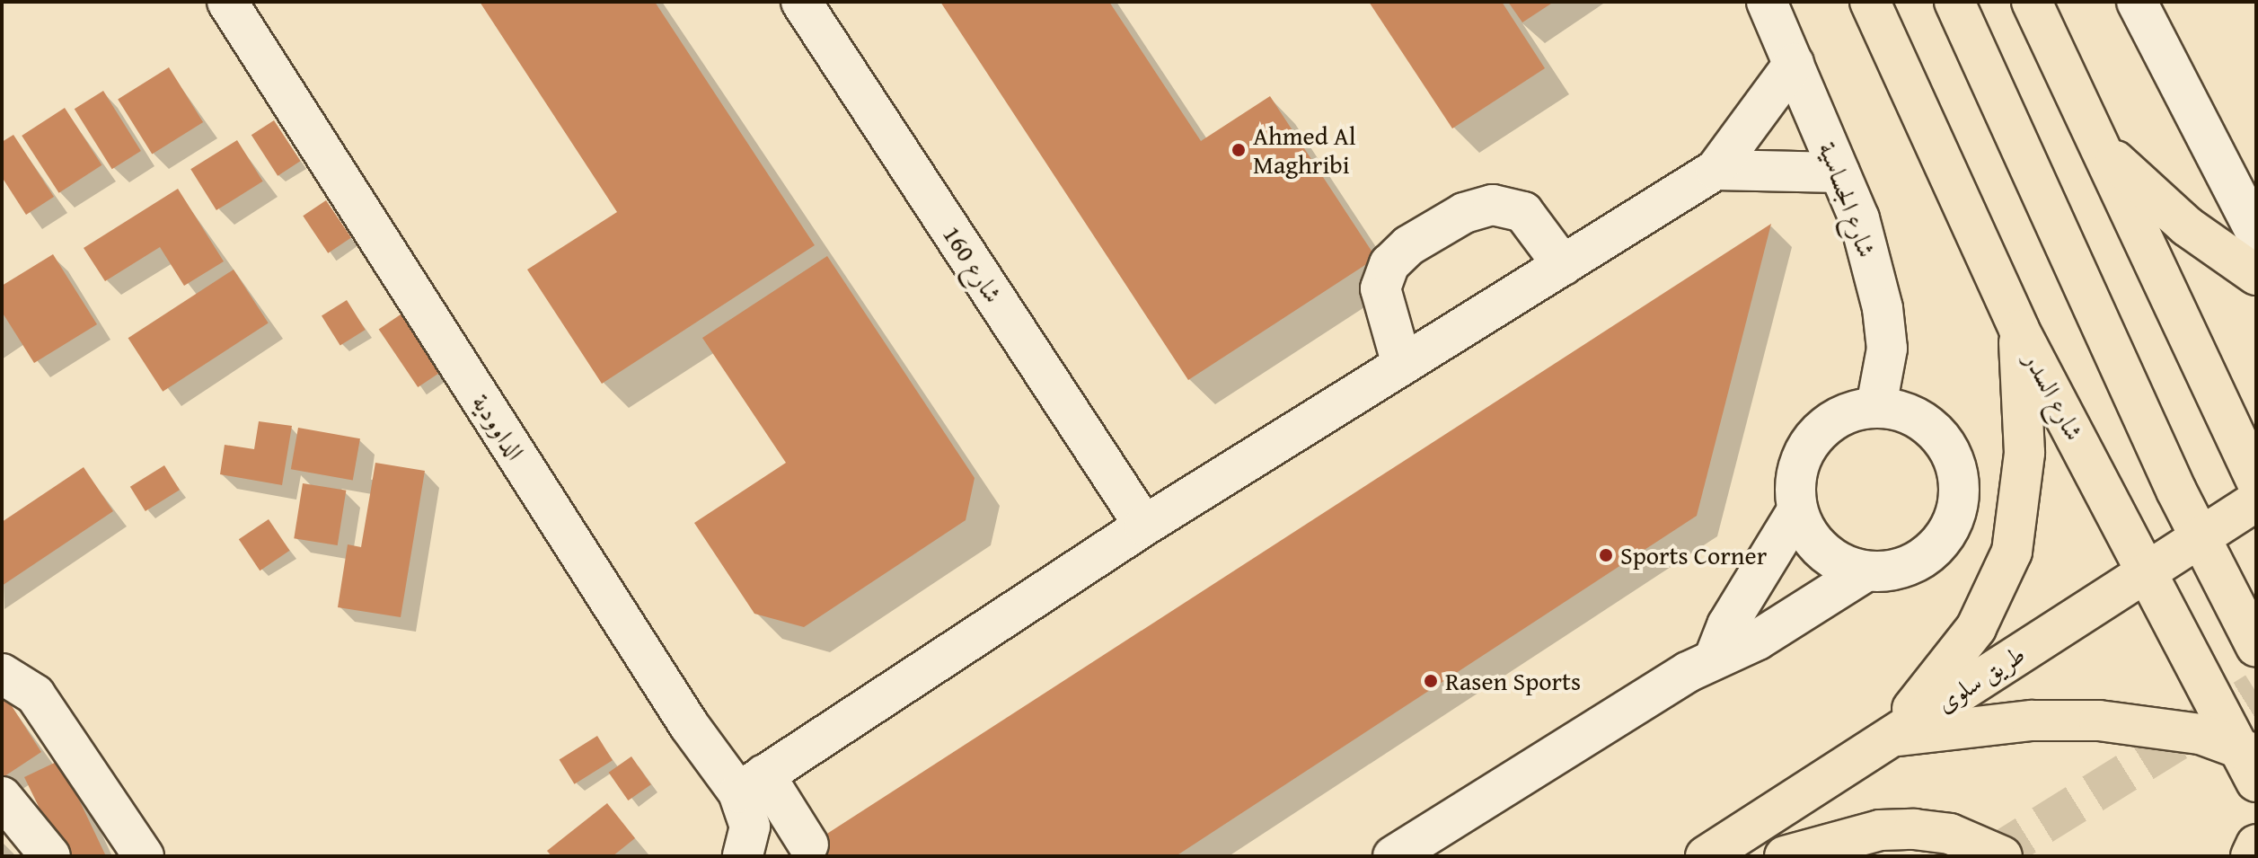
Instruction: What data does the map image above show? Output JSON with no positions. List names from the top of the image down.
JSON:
{
  "streets": {
    "main road": ["شارع السدر", "طريق سلوى"],
    "street": ["شارع الجساسية", "شارع 160", "الداوودية"]
  },
  "crossings": [
    ["شارع السدر", "طريق سلوى"]
  ],
  "places": ["Ahmed Al Maghribi", "Sports Corner", "Rasen Sports"]
}
